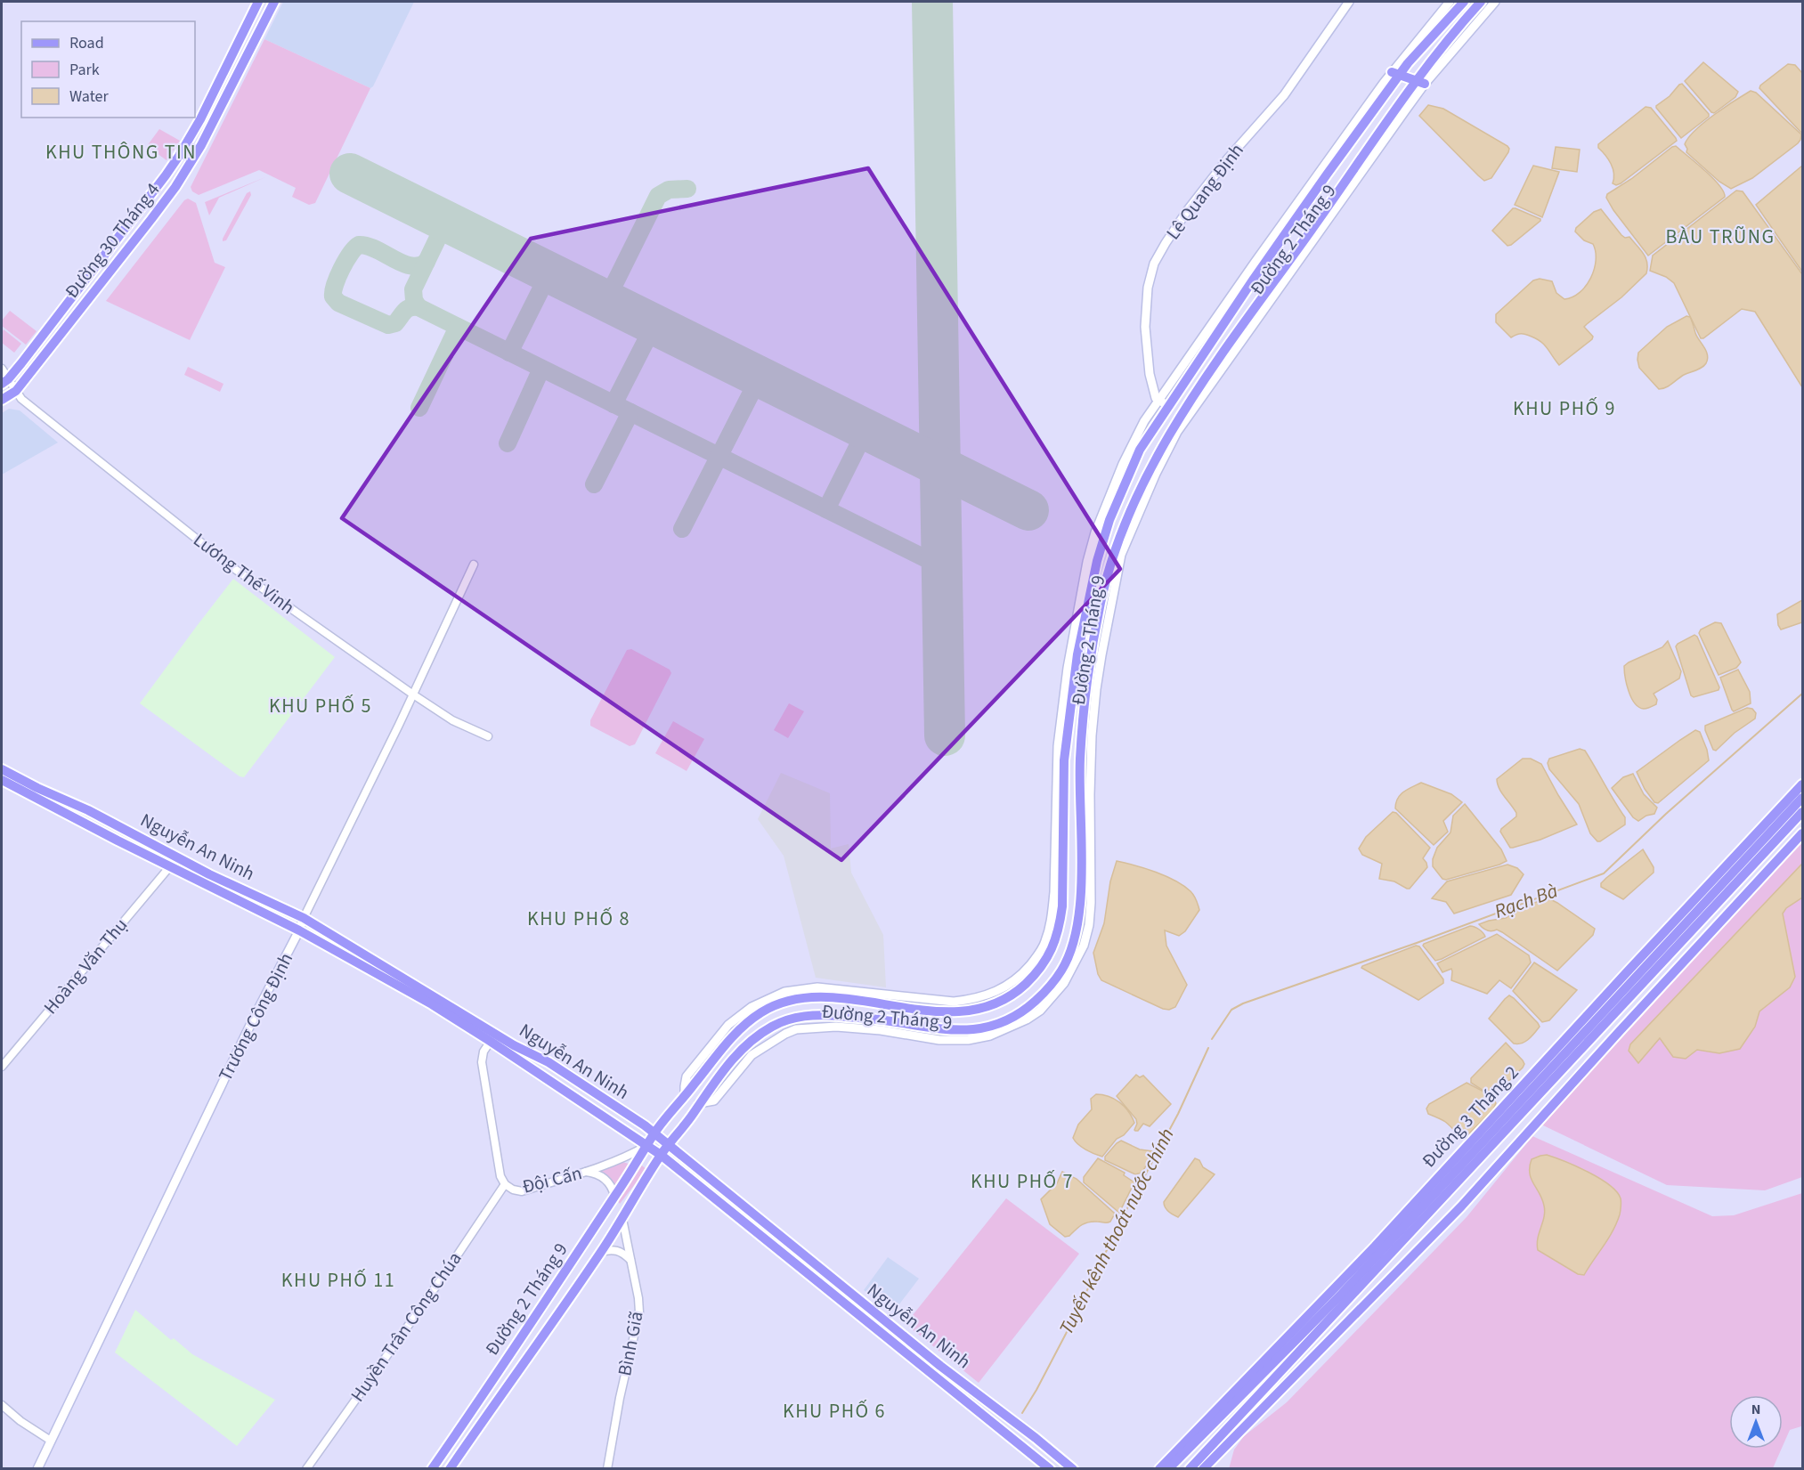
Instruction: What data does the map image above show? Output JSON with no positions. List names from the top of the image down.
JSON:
{
  "streets": {
    "main road": [
      "Lê Quang Định",
      "Đường 2 Tháng 9",
      "Đường 30 Tháng 4",
      "Nguyễn An Ninh",
      "Trương Công Định",
      "Đường 3 Tháng 2"
    ],
    "street": [
      "Lương Thế Vinh",
      "Hoàng Văn Thụ",
      "Đội Cấn",
      "Huyền Trân Công Chúa",
      "Bình Giã"
    ]
  },
  "crossings": [
    ["Lê Quang Định", "Đường 2 Tháng 9"],
    ["Đường 2 Tháng 9", "Nguyễn An Ninh"],
    ["Đường 2 Tháng 9", "Đội Cấn"],
    ["Đường 2 Tháng 9", "Bình Giã"],
    ["Đường 30 Tháng 4", "Lương Thế Vinh"],
    ["Lương Thế Vinh", "Trương Công Định"],
    ["Nguyễn An Ninh", "Hoàng Văn Thụ"],
    ["Nguyễn An Ninh", "Trương Công Định"],
    ["Nguyễn An Ninh", "Đội Cấn"],
    ["Đội Cấn", "Huyền Trân Công Chúa"]
  ],
  "districts": [
    "KHU THÔNG TIN",
    "BÀU TRŨNG",
    "KHU PHỐ 9",
    "KHU PHỐ 5",
    "KHU PHỐ 8",
    "KHU PHỐ 7",
    "KHU PHỐ 11",
    "KHU PHỐ 6"
  ],
  "water": ["Rạch Bà", "Tuyến kênh thoát nước chính"],
  "legend": ["Road", "Park", "Water"],
  "north": "top"
}
